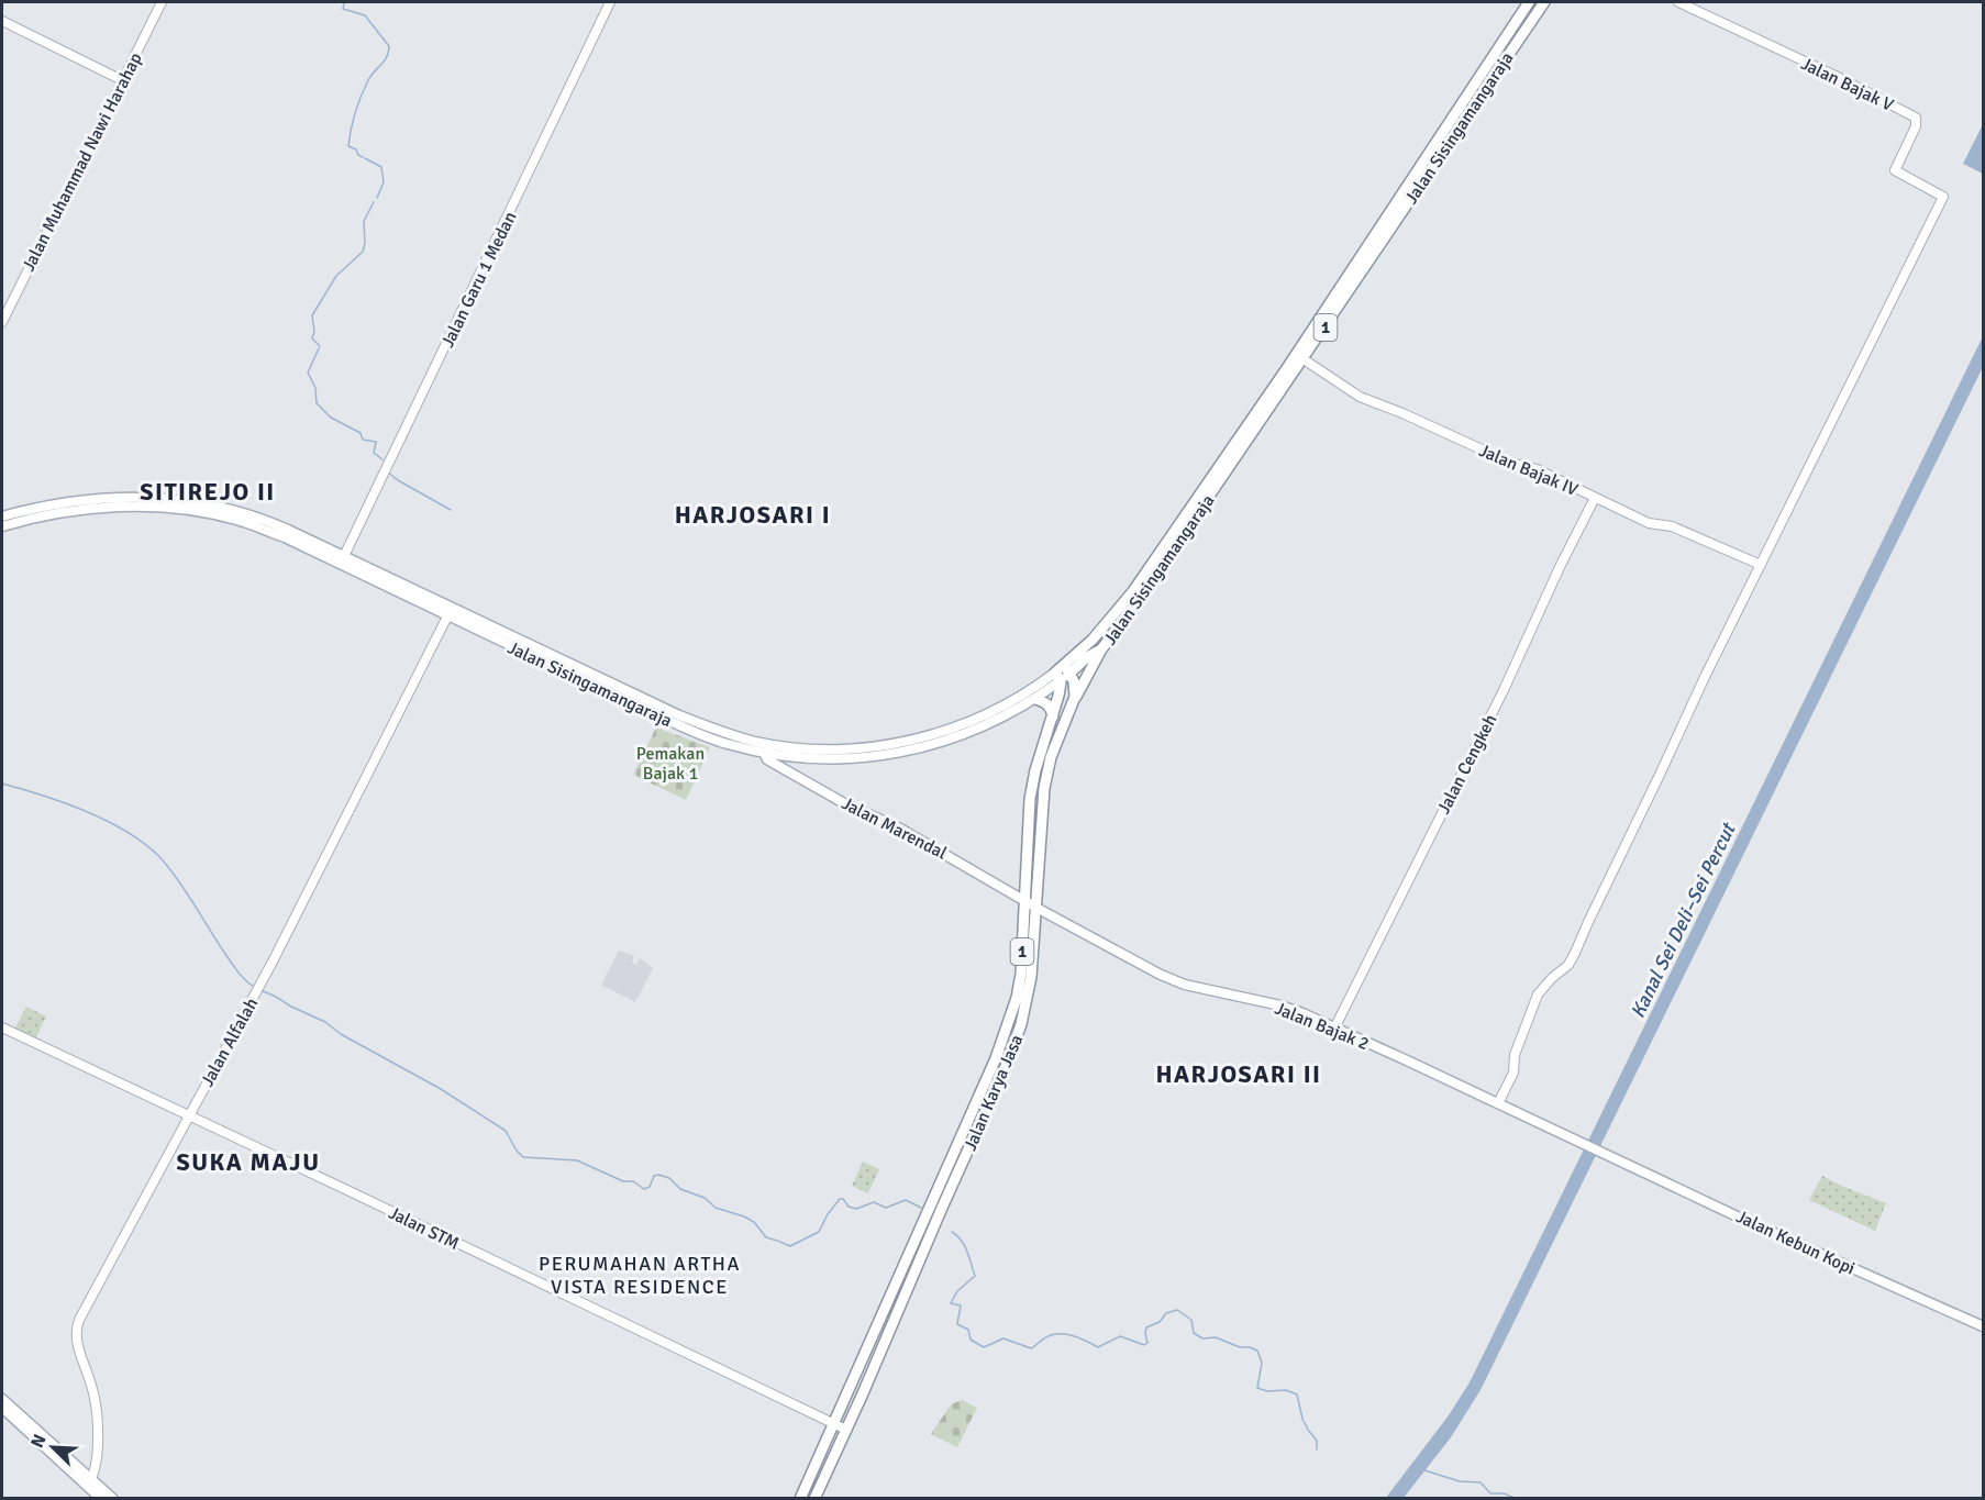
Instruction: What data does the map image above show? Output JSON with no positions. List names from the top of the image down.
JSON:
{
  "streets": {
    "highway": ["Jalan Sisingamangaraja", "1", "Jalan Karya Jasa"],
    "main road": ["Jalan Marendal", "Jalan Bajak 2", "Jalan Kebun Kopi"],
    "street": [
      "Jalan Bajak V",
      "Jalan Muhammad Nawi Harahap",
      "Jalan Garu 1 Medan",
      "Jalan Bajak IV",
      "Jalan Cengkeh",
      "Jalan Alfalah",
      "Jalan STM"
    ]
  },
  "crossings": [
    ["Jalan Bajak V", "Jalan Bajak IV"],
    ["Jalan Sisingamangaraja", "Jalan Garu 1 Medan"],
    ["Jalan Sisingamangaraja", "Jalan Bajak IV"],
    ["Jalan Sisingamangaraja", "Jalan Marendal"],
    ["Jalan Sisingamangaraja", "Jalan Alfalah"],
    ["Jalan Sisingamangaraja", "Jalan Karya Jasa"],
    ["Jalan Bajak IV", "Jalan Cengkeh"],
    ["Jalan Cengkeh", "Jalan Bajak 2"],
    ["Jalan Marendal", "Jalan Bajak 2"],
    ["Jalan Marendal", "Jalan Karya Jasa"],
    ["Jalan Bajak 2", "Jalan Karya Jasa"],
    ["Jalan Bajak 2", "Jalan Kebun Kopi"],
    ["Jalan Alfalah", "Jalan STM"],
    ["Jalan Karya Jasa", "Jalan STM"]
  ],
  "districts": [
    "SITIREJO II",
    "HARJOSARI I",
    "HARJOSARI II",
    "SUKA MAJU",
    "PERUMAHAN ARTHA VISTA RESIDENCE"
  ],
  "water": ["Kanal Sei Deli–Sei Percut"],
  "parks": ["Pemakan Bajak 1"],
  "north": "top left"
}
